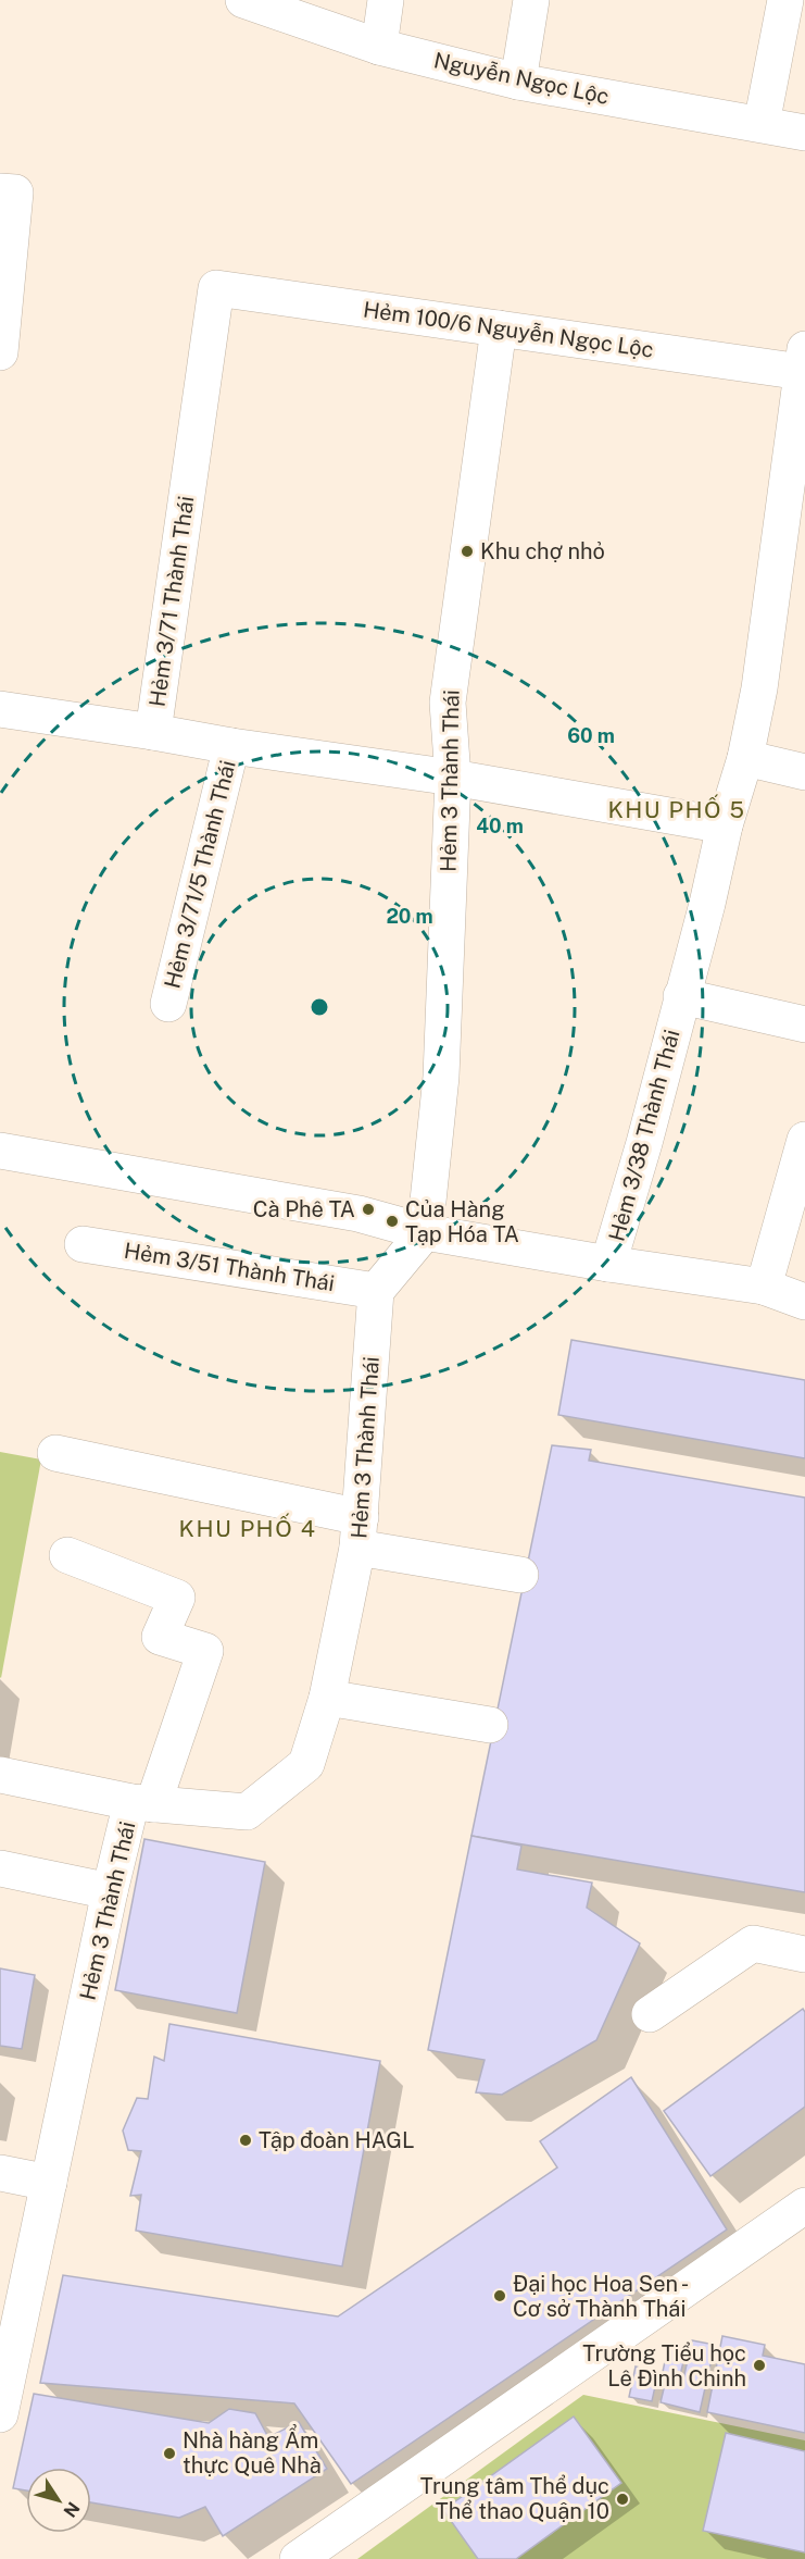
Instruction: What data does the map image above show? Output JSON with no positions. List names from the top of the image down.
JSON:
{
  "streets": {
    "street": [
      "Nguyễn Ngọc Lộc",
      "Hẻm 100/6 Nguyễn Ngọc Lộc",
      "Hẻm 3/71 Thành Thái",
      "Hẻm 3 Thành Thái",
      "Hẻm 3/71/5 Thành Thái",
      "Hẻm 3/38 Thành Thái",
      "Hẻm 3/51 Thành Thái"
    ]
  },
  "crossings": [
    ["Hẻm 100/6 Nguyễn Ngọc Lộc", "Hẻm 3/71 Thành Thái"],
    ["Hẻm 100/6 Nguyễn Ngọc Lộc", "Hẻm 3 Thành Thái"],
    ["Hẻm 100/6 Nguyễn Ngọc Lộc", "Hẻm 3/38 Thành Thái"],
    ["Hẻm 3/71 Thành Thái", "Hẻm 3 Thành Thái"],
    ["Hẻm 3/71 Thành Thái", "Hẻm 3/71/5 Thành Thái"],
    ["Hẻm 3/71 Thành Thái", "Hẻm 3/38 Thành Thái"],
    ["Hẻm 3 Thành Thái", "Hẻm 3/38 Thành Thái"],
    ["Hẻm 3 Thành Thái", "Hẻm 3/51 Thành Thái"]
  ],
  "districts": ["KHU PHỐ 5", "KHU PHỐ 4"],
  "places": [
    "Khu chợ nhỏ",
    "Cà Phê TA",
    "Của Hàng Tạp Hóa TA",
    "Tập đoàn HAGL",
    "Đại học Hoa Sen - Cơ sở Thành Thái",
    "Trường Tiểu học Lê Đình Chinh",
    "Nhà hàng Ẩm thực Quê Nhà",
    "Trung tâm Thể dục Thể thao Quận 10"
  ],
  "north": "bottom right",
  "rings": ["60 m", "40 m", "20 m"]
}
